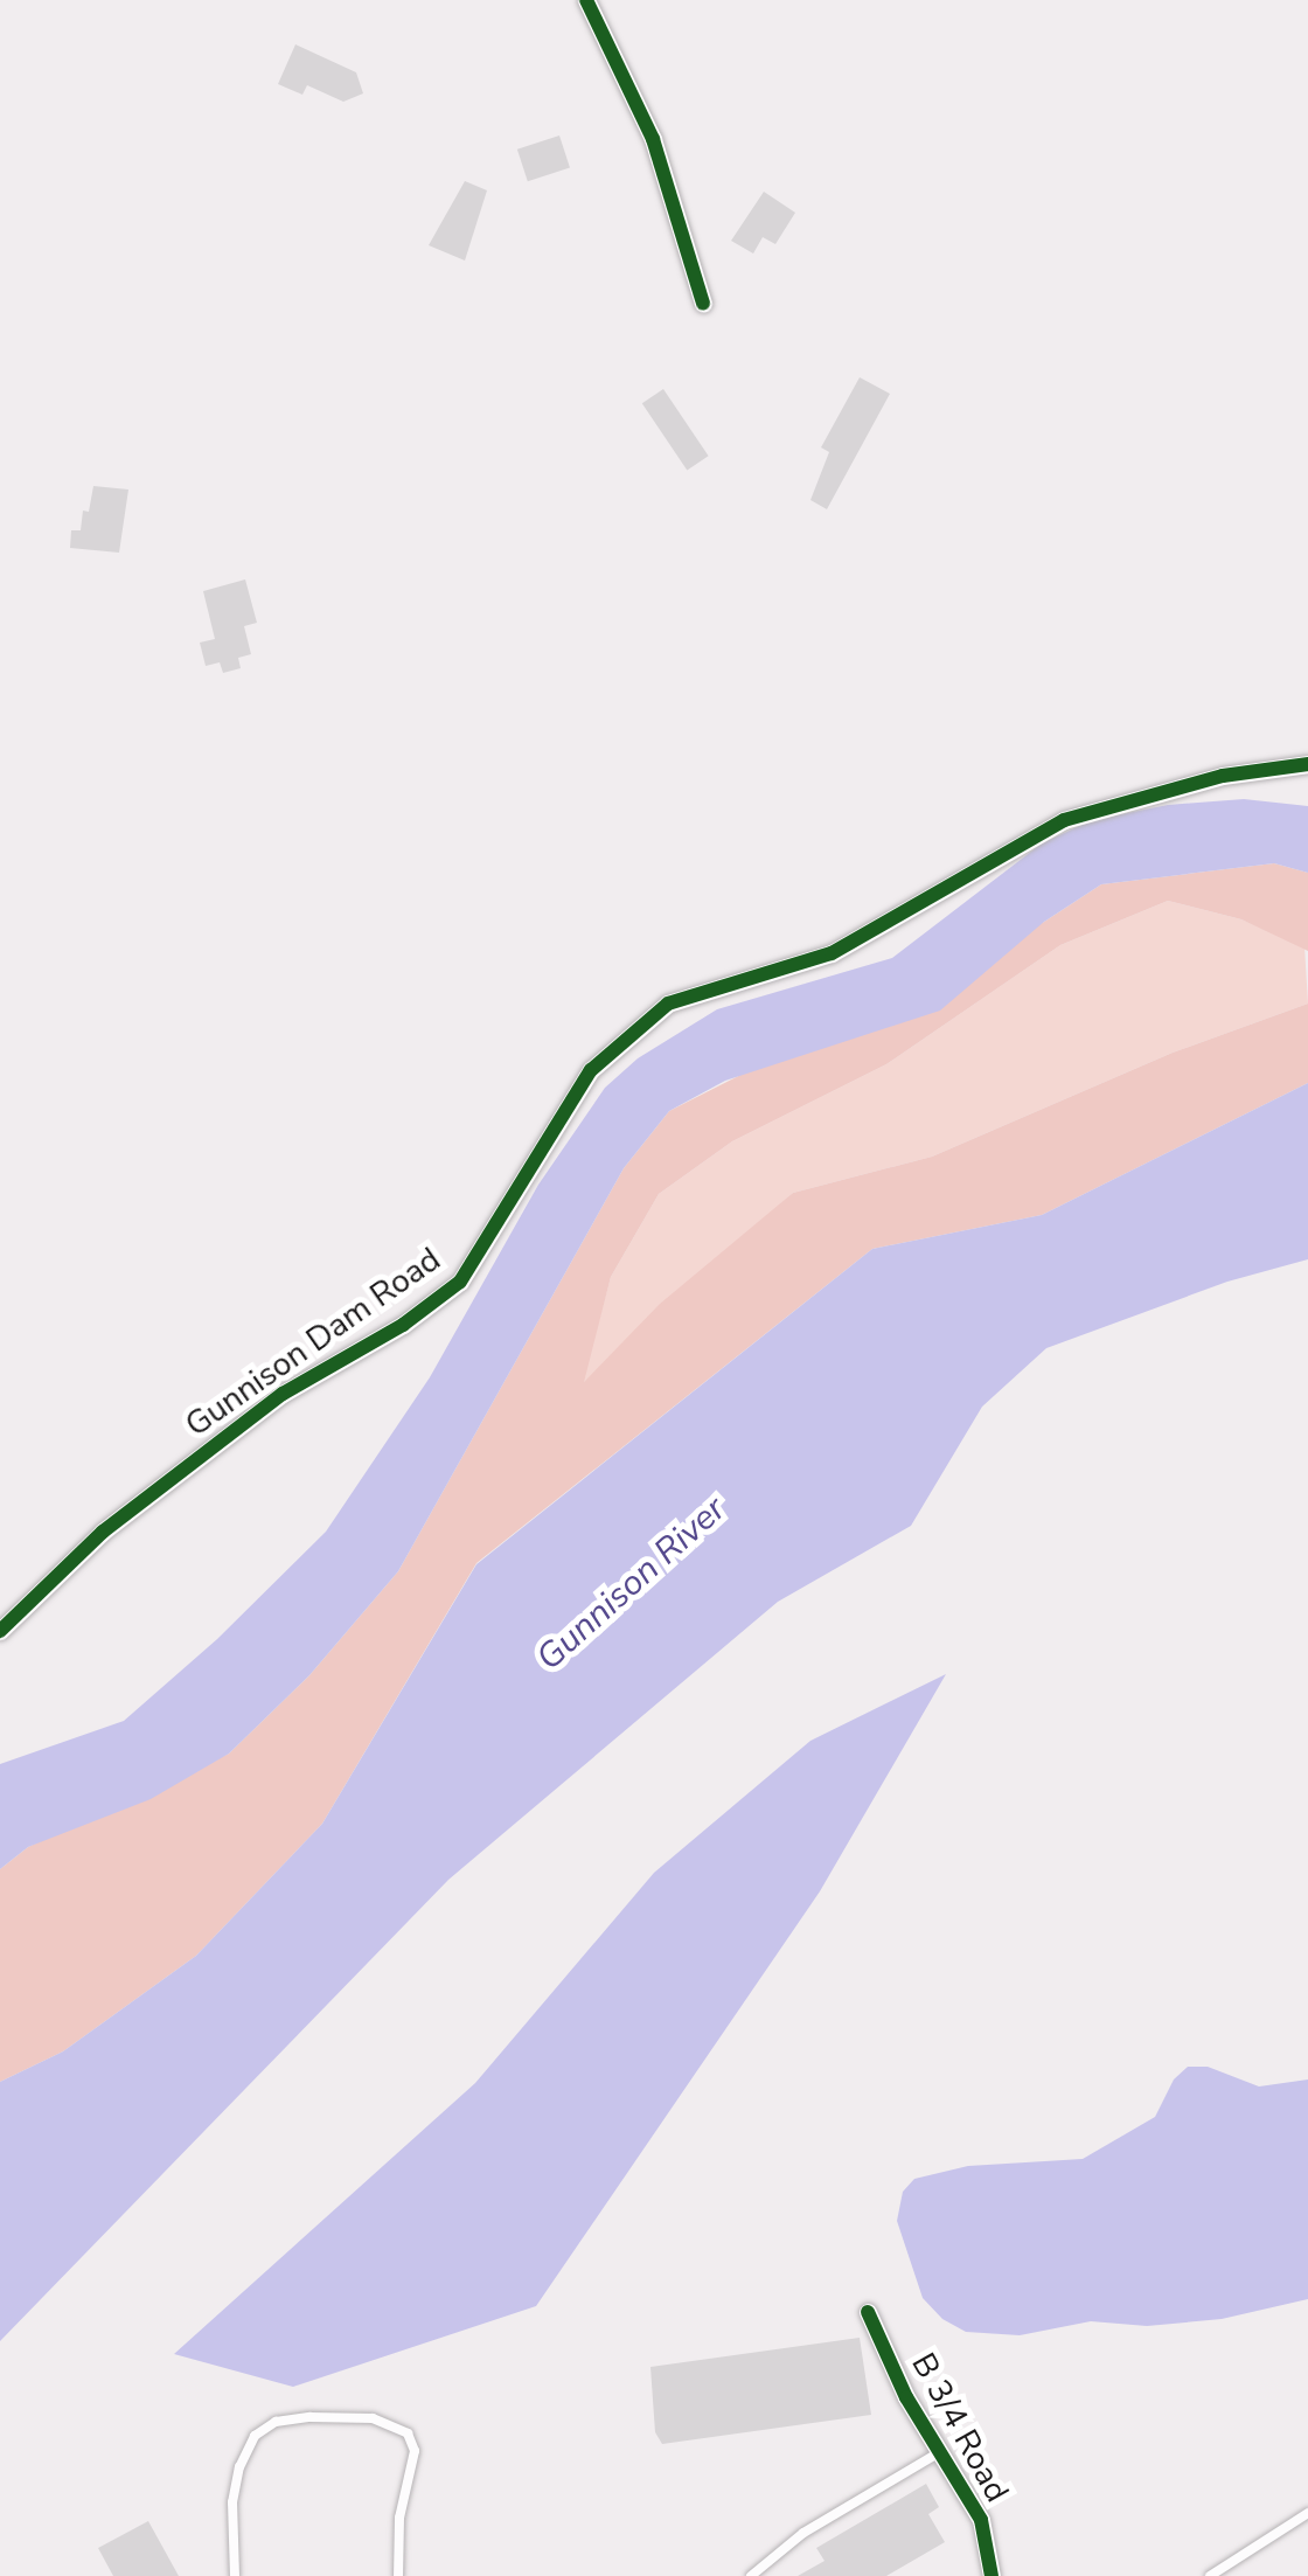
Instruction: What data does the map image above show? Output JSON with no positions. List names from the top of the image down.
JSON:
{
  "streets": {
    "street": ["Gunnison Dam Road", "B 3/4 Road"]
  },
  "water": ["Gunnison River"]
}
